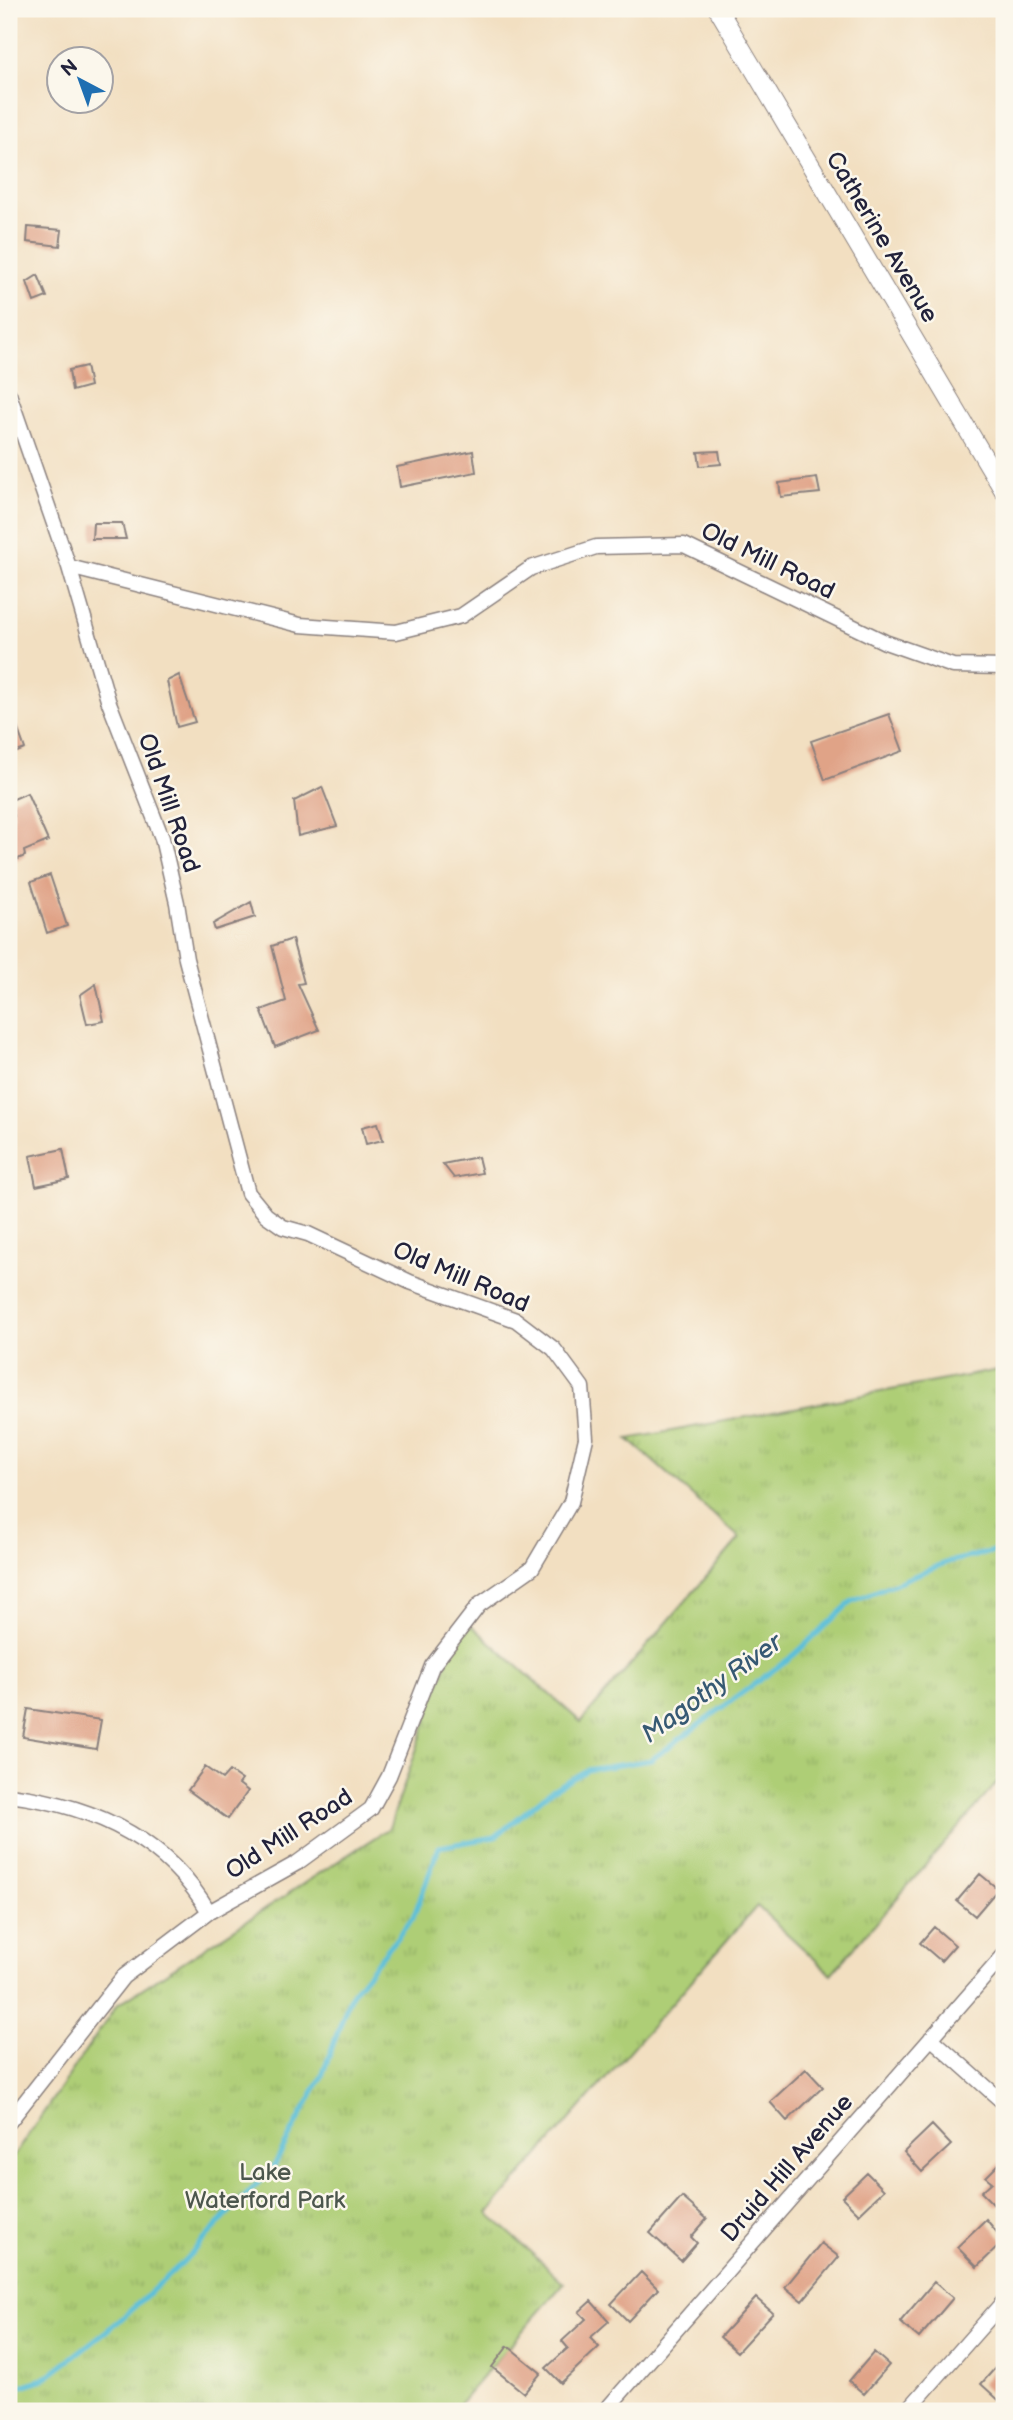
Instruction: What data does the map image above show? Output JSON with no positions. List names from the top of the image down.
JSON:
{
  "streets": {
    "street": ["Catherine Avenue", "Old Mill Road", "Druid Hill Avenue"]
  },
  "water": ["Magothy River"],
  "parks": ["Lake Waterford Park"],
  "north": "top left"
}
